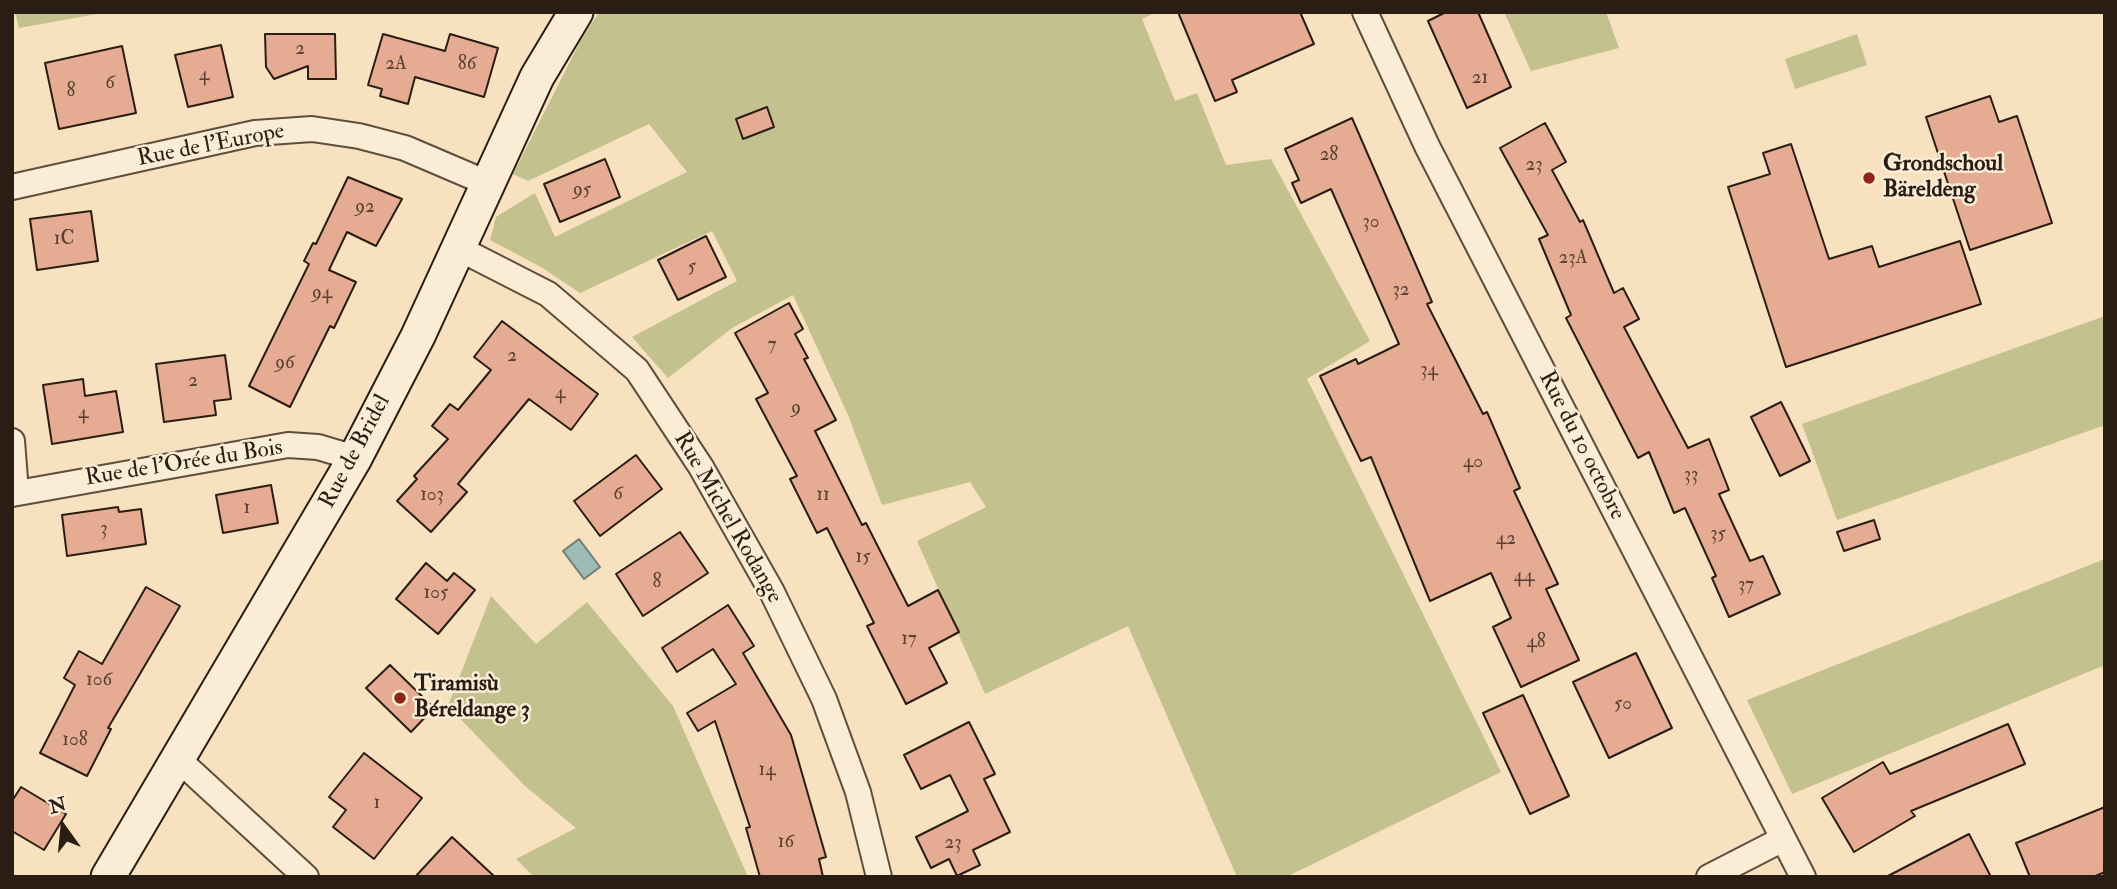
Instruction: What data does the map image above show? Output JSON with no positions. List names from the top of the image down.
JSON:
{
  "streets": {
    "main road": ["Rue de Bridel"],
    "street": [
      "Rue de l'Europe",
      "Rue du 10 octobre",
      "Rue de l'Orée du Bois",
      "Rue Michel Rodange"
    ]
  },
  "crossings": [
    ["Rue de l'Europe", "Rue de Bridel"],
    ["Rue de Bridel", "Rue de l'Orée du Bois"],
    ["Rue de Bridel", "Rue Michel Rodange"]
  ],
  "places": ["Grondschoul Bäreldeng", "Tiramisù Béreldange 3"],
  "house_numbers": [
    "2",
    "2A",
    "86",
    "4",
    "21",
    "6",
    "8",
    "28",
    "23",
    "95",
    "92",
    "30",
    "1C",
    "23A",
    "5",
    "32",
    "94",
    "7",
    "2",
    "96",
    "34",
    "2",
    "4",
    "9",
    "4",
    "40",
    "33",
    "6",
    "103",
    "11",
    "1",
    "3",
    "35",
    "42",
    "15",
    "44",
    "8",
    "37",
    "105",
    "17",
    "48",
    "106",
    "50",
    "108",
    "14",
    "1",
    "16",
    "23"
  ],
  "north": "top"
}
